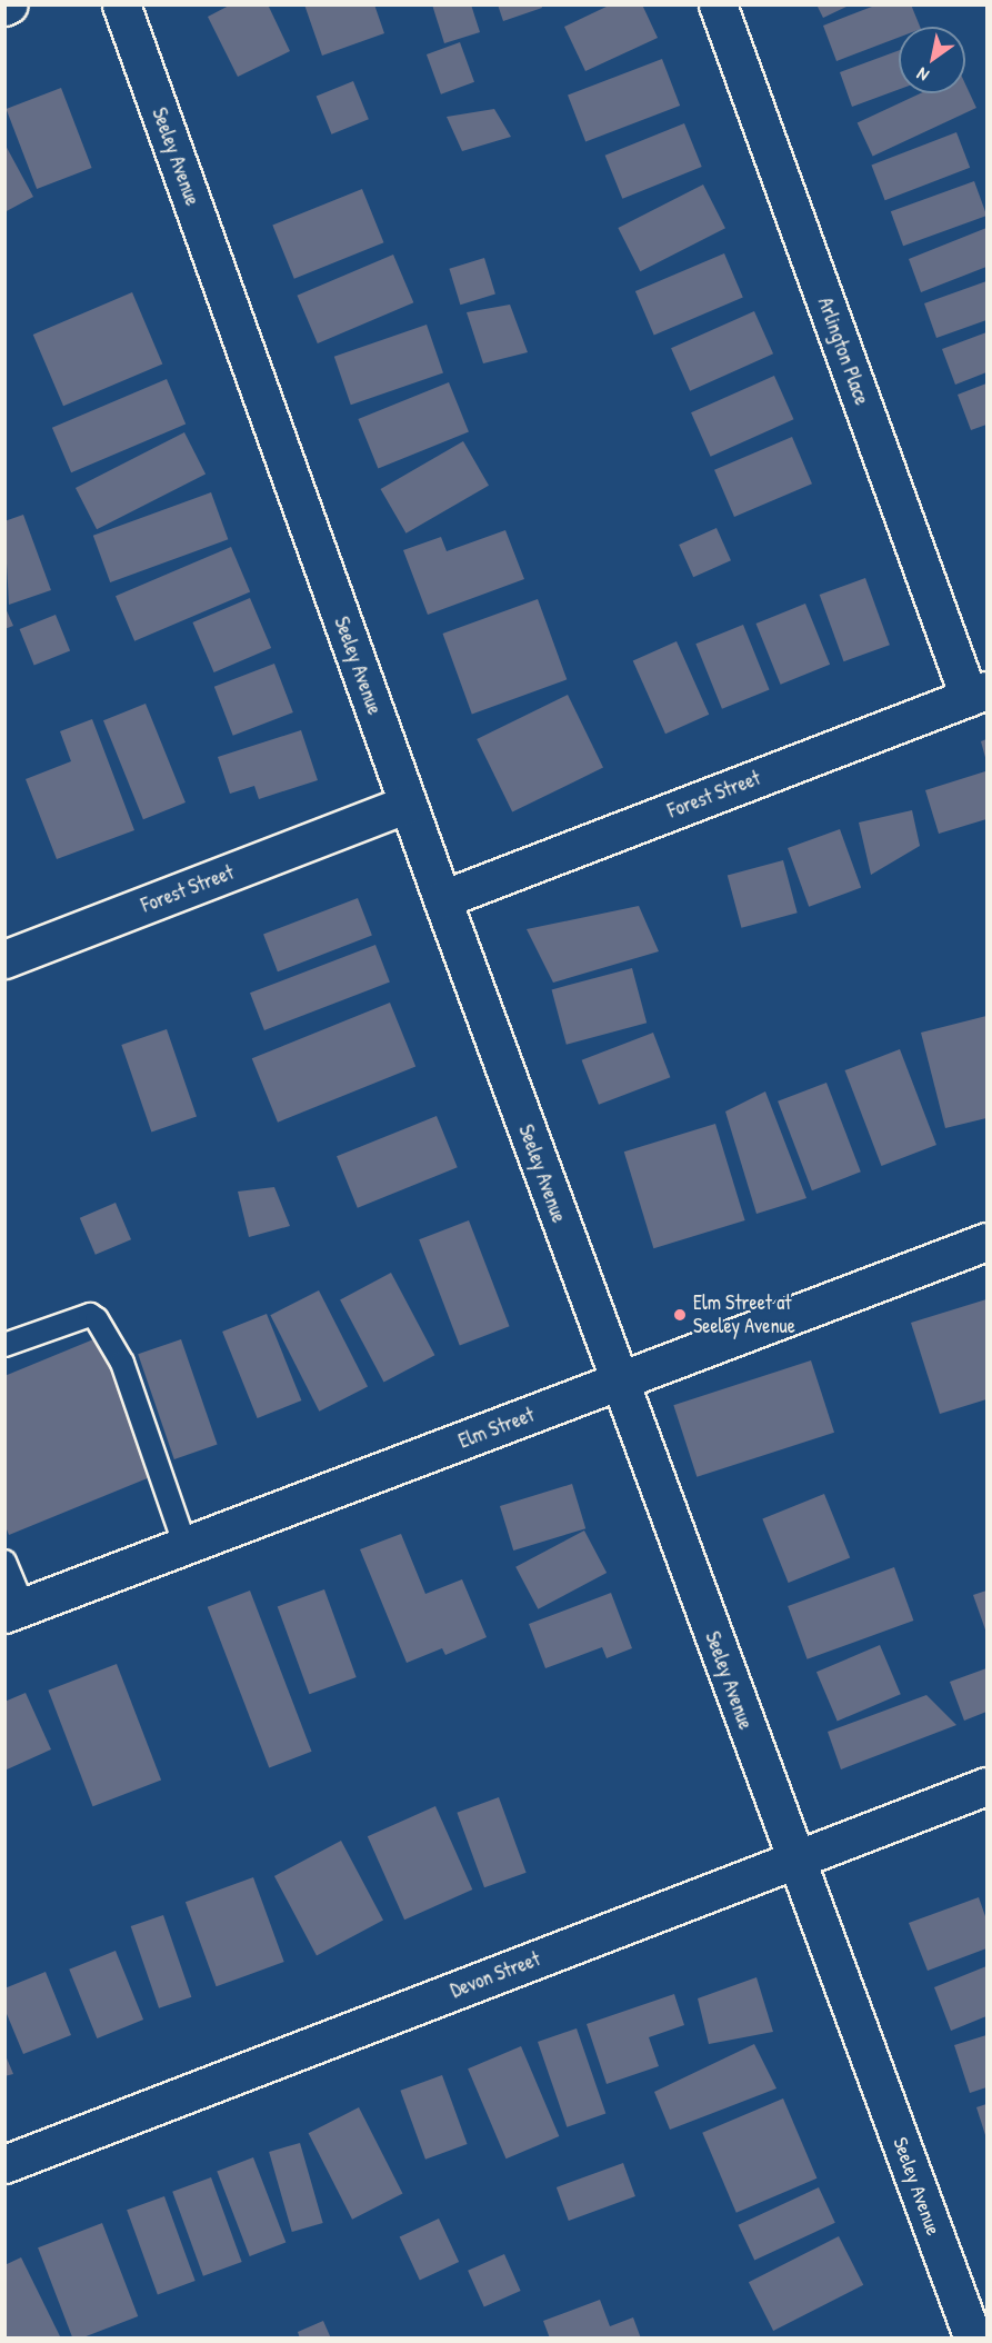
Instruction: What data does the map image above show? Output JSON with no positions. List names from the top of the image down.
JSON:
{
  "streets": {
    "street": [
      "Seeley Avenue",
      "Arlington Place",
      "Forest Street",
      "Elm Street",
      "Devon Street"
    ]
  },
  "crossings": [
    ["Seeley Avenue", "Forest Street"],
    ["Seeley Avenue", "Elm Street"],
    ["Seeley Avenue", "Devon Street"],
    ["Arlington Place", "Forest Street"]
  ],
  "places": ["Elm Street at Seeley Avenue"],
  "north": "bottom left"
}
